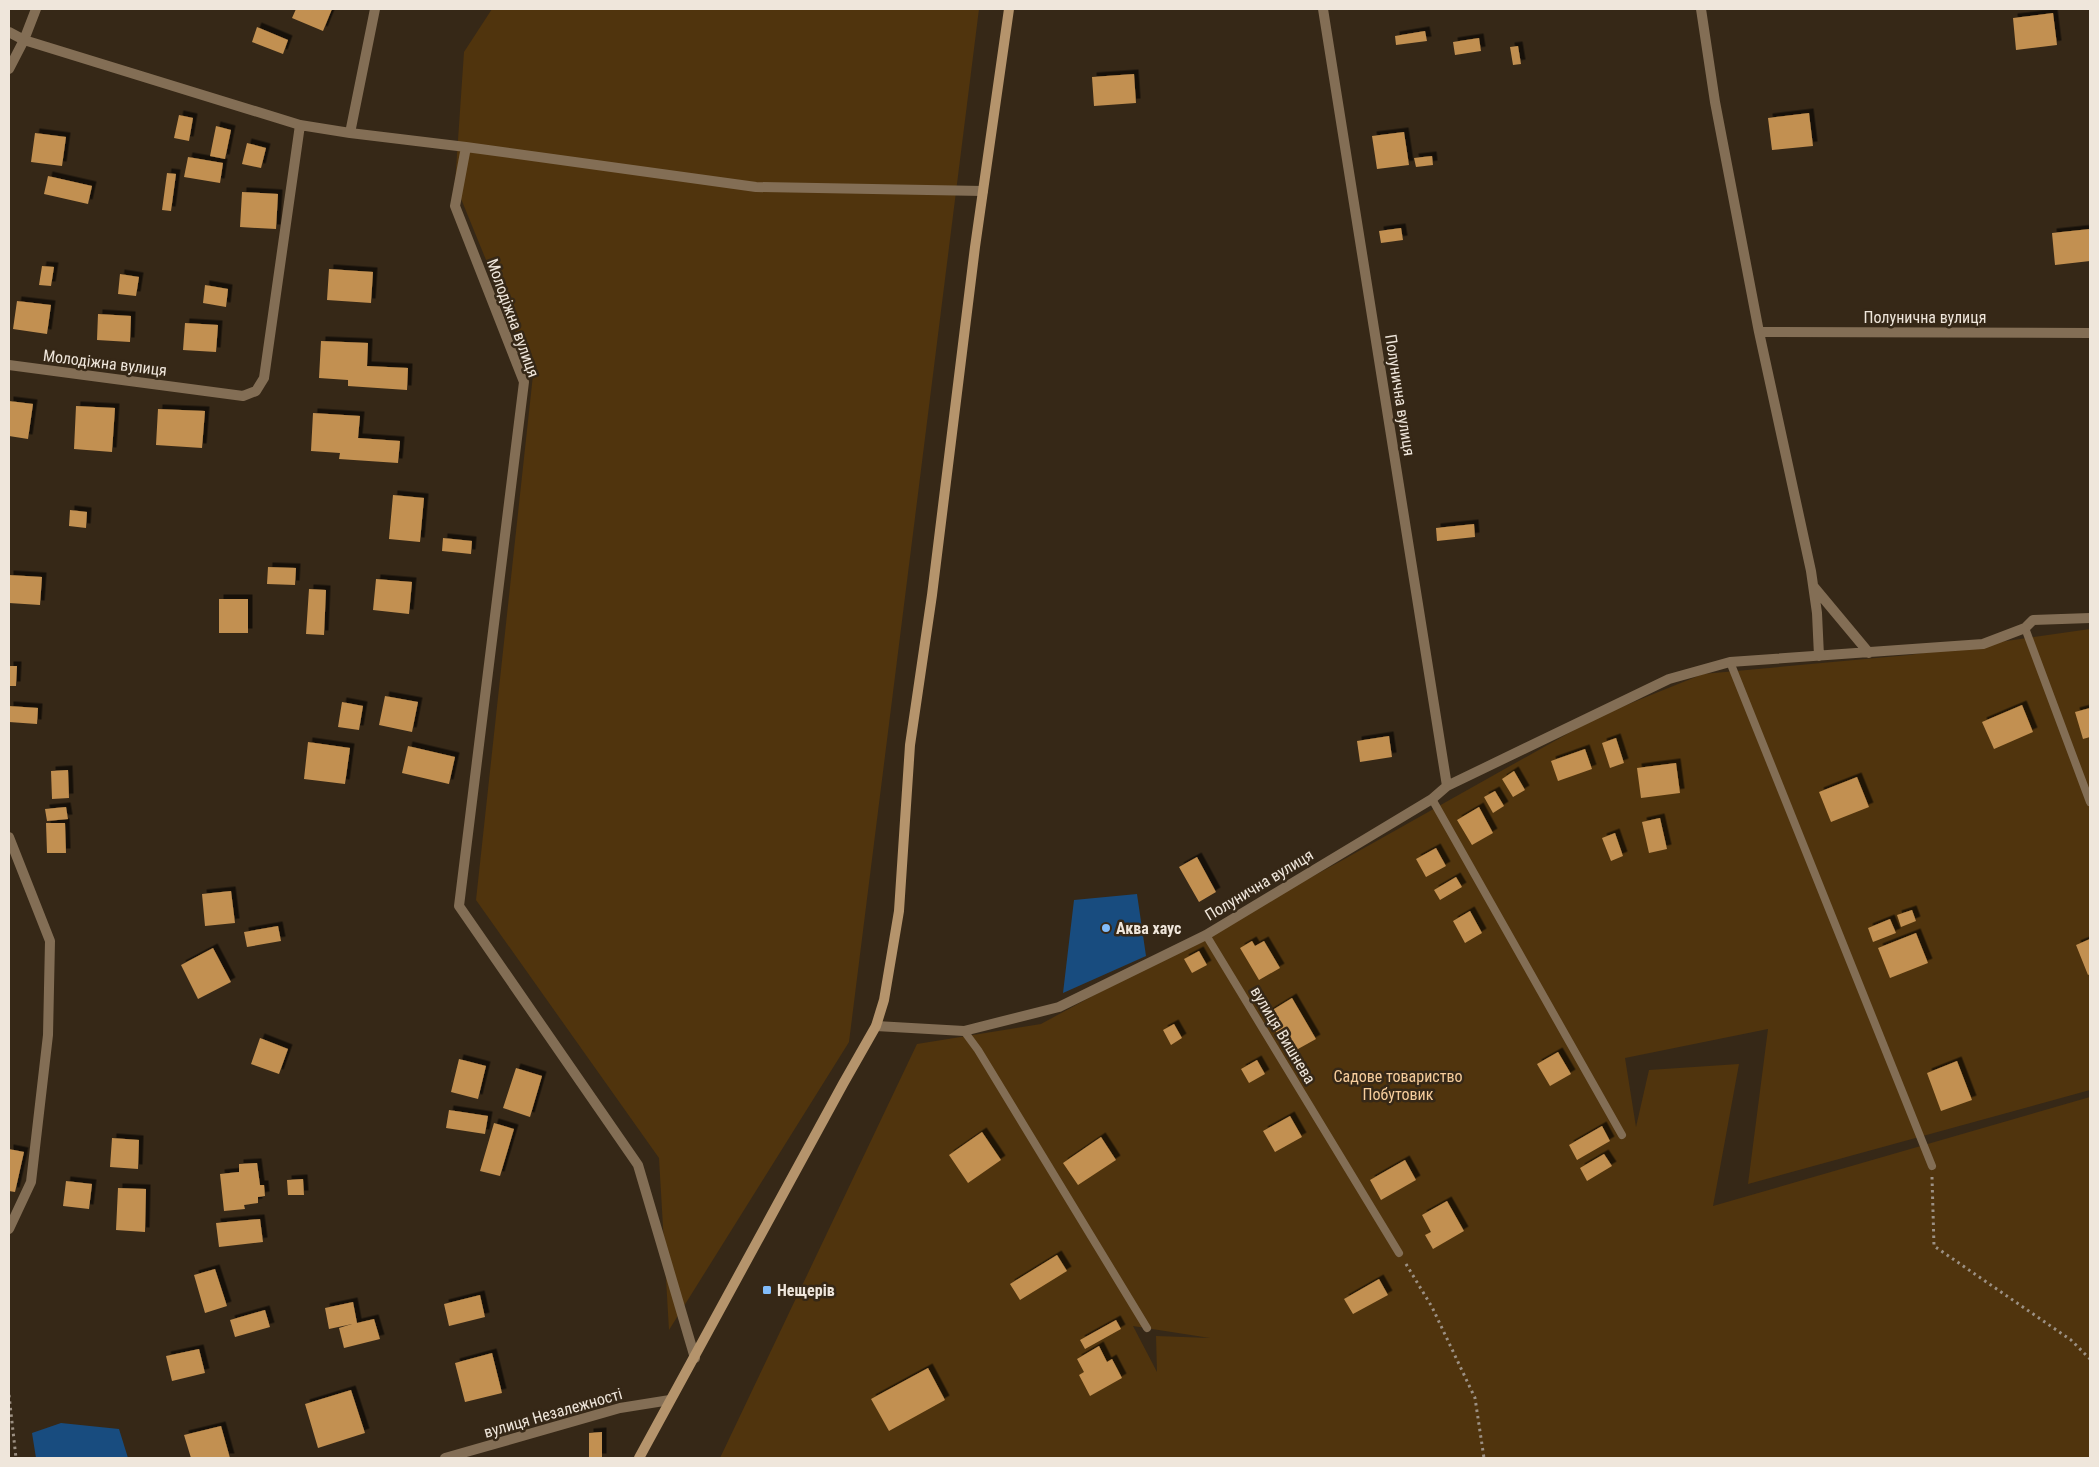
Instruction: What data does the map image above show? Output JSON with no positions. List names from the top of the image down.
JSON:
{
  "streets": {
    "street": ["Полунична вулиця", "Молодіжна вулиця", "вулиця Незалежності"],
    "lane": ["вулиця Вишнева"]
  },
  "crossings": [
    ["Полунична вулиця", "вулиця Вишнева"]
  ],
  "parks": ["Садове товариство Побутовик"],
  "places": {
    "other": ["Аква хаус"],
    "transit": ["Нещерів"]
  }
}
